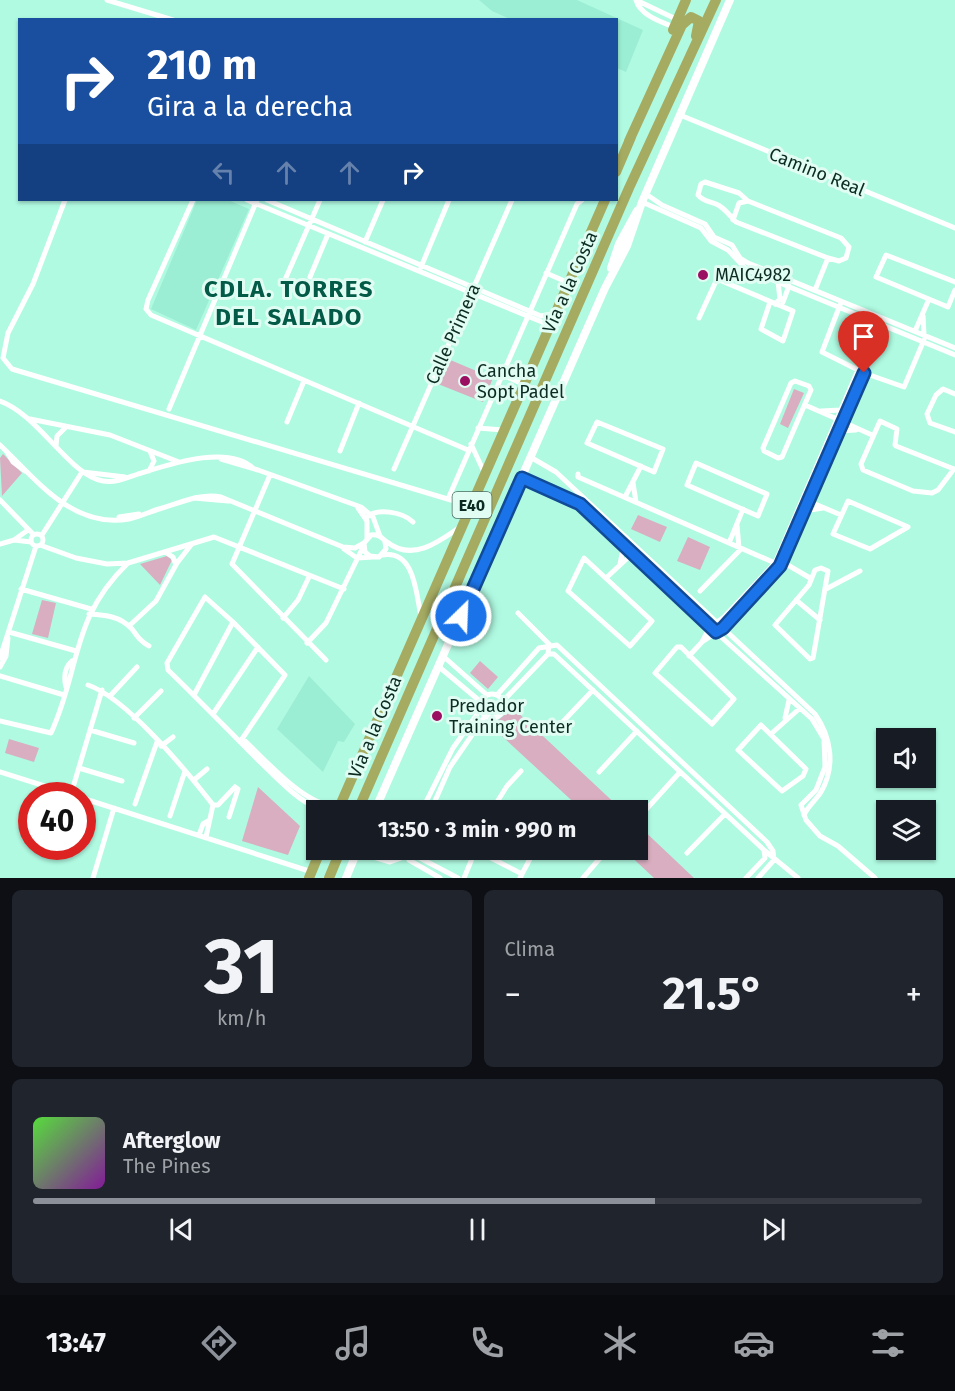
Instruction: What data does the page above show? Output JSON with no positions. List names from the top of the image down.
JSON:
{
  "streets": {
    "highway": ["Vía a la Costa", "E40"],
    "street": ["Camino Real", "Calle Primera"]
  },
  "crossings": [
    ["Camino Real", "Vía a la Costa"]
  ],
  "districts": ["CDLA. TORRES DEL SALADO"],
  "places": ["MAIC4982", "Cancha Sopt Padel", "Predador Training Center"],
  "page": {
    "turn": ["210 m", "Gira a la derecha"],
    "limit": "40",
    "trip": "13:50 · 3 min · 990 m",
    "tile": [
      ["31", "km/h"],
      "Clima"
    ],
    "heat": ["−", "21.5°", "+"],
    "song": ["Afterglow", "The Pines"],
    "tabs": "13:47"
  }
}
